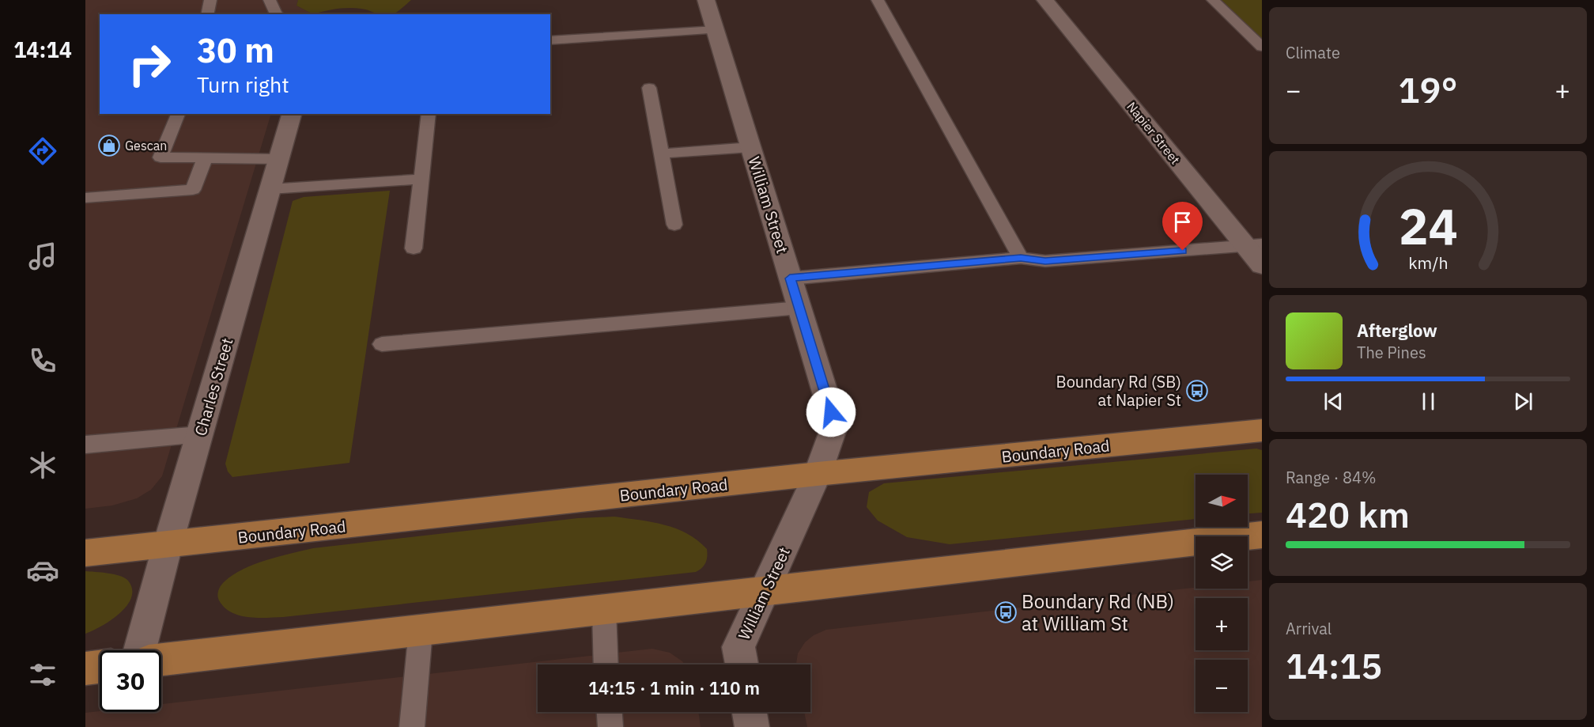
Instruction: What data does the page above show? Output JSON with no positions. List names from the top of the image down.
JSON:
{
  "streets": {
    "main road": ["Boundary Road"],
    "street": ["Napier Street", "William Street", "Charles Street"]
  },
  "crossings": [
    ["William Street", "Boundary Road"],
    ["Charles Street", "Boundary Road"]
  ],
  "places": {
    "shop": ["Gescan"],
    "bus stop": ["Boundary Rd (SB) at Napier St", "Boundary Rd (NB) at William St"]
  },
  "north": "right",
  "page": {
    "tabs": "14:14",
    "tile": [
      "Climate",
      ["Range · 84%", "420 km"],
      ["Arrival", "14:15"]
    ],
    "turn": ["30 m", "Turn right"],
    "heat": ["−", "19°", "+"],
    "song": ["Afterglow", "The Pines"],
    "map_buttons": ["+", "−"],
    "limit": "30",
    "trip": "14:15 · 1 min · 110 m",
    "gauge": ["24", "km/h"]
  }
}
